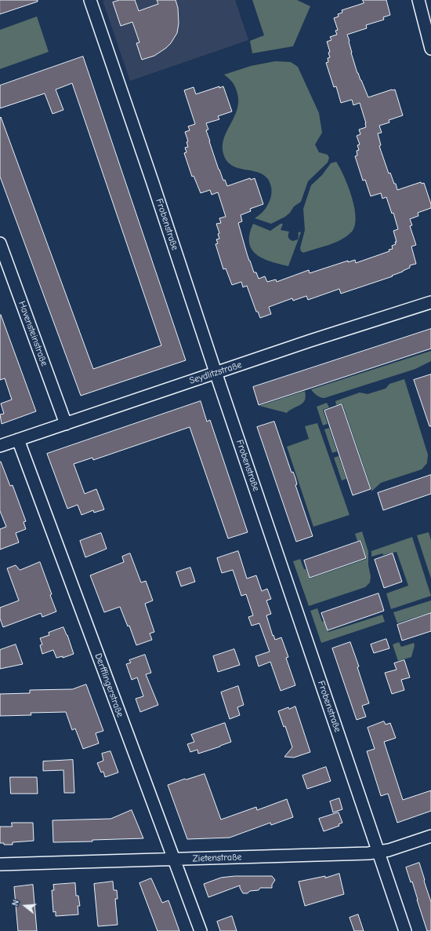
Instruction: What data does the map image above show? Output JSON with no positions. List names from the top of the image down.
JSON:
{
  "streets": {
    "street": [
      "Frobenstraße",
      "Havensteinstraße",
      "Seydlitzstraße",
      "Derfflingerstraße",
      "Zietenstraße"
    ]
  },
  "crossings": [
    ["Frobenstraße", "Seydlitzstraße"],
    ["Frobenstraße", "Zietenstraße"],
    ["Havensteinstraße", "Seydlitzstraße"],
    ["Seydlitzstraße", "Derfflingerstraße"],
    ["Derfflingerstraße", "Zietenstraße"]
  ],
  "north": "left"
}
